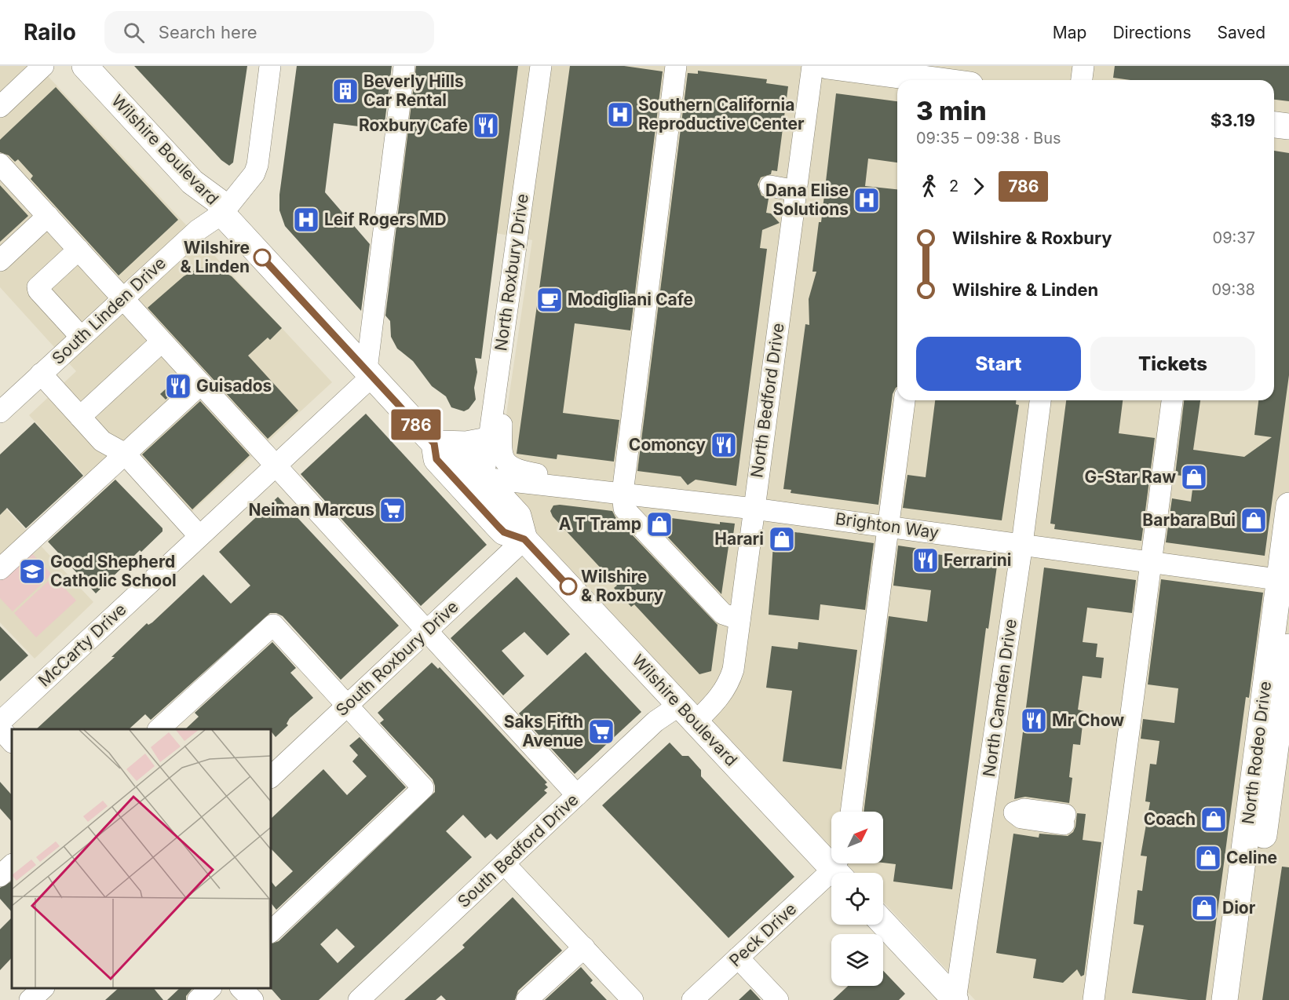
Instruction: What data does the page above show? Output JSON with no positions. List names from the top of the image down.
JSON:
{
  "streets": {
    "main road": ["Wilshire Boulevard", "North Rodeo Drive"],
    "street": [
      "North Roxbury Drive",
      "South Linden Drive",
      "North Bedford Drive",
      "Brighton Way",
      "McCarty Drive",
      "South Roxbury Drive",
      "North Camden Drive",
      "South Bedford Drive",
      "Peck Drive"
    ]
  },
  "crossings": [
    ["Wilshire Boulevard", "North Roxbury Drive"],
    ["Wilshire Boulevard", "South Linden Drive"],
    ["Wilshire Boulevard", "North Bedford Drive"],
    ["Wilshire Boulevard", "Brighton Way"],
    ["Wilshire Boulevard", "McCarty Drive"],
    ["Wilshire Boulevard", "South Roxbury Drive"],
    ["Wilshire Boulevard", "South Bedford Drive"],
    ["Wilshire Boulevard", "Peck Drive"],
    ["North Roxbury Drive", "Brighton Way"],
    ["North Bedford Drive", "Brighton Way"],
    ["North Bedford Drive", "South Bedford Drive"],
    ["Brighton Way", "North Camden Drive"],
    ["Brighton Way", "North Rodeo Drive"]
  ],
  "places": {
    "building": ["Beverly Hills Car Rental"],
    "hospital": ["Southern California Reproductive Center", "Dana Elise Solutions", "Leif Rogers MD"],
    "restaurant": [
      "Roxbury Cafe",
      "Guisados",
      "Comoncy",
      "Ferrarini",
      "Mr Chow"
    ],
    "other": ["Wilshire & Linden", "Wilshire & Roxbury"],
    "cafe": ["Modigliani Cafe"],
    "shop": [
      "G-Star Raw",
      "Barbara Bui",
      "A T Tramp",
      "Harari",
      "Coach",
      "Celine",
      "Dior"
    ],
    "supermarket": ["Neiman Marcus", "Saks Fifth Avenue"],
    "school or university": ["Good Shepherd Catholic School"]
  },
  "lines": ["bus line 786"],
  "north": "top right",
  "page": {
    "header": "Railo",
    "search": "Search here",
    "nav": ["Map", "Directions", "Saved"],
    "on_map": "786",
    "heading": ["3 min", "09:35 – 09:38 · Bus", "$3.19"],
    "legs": ["2", "786"],
    "list": [
      {
        "name": "Wilshire & Roxbury",
        "value": "09:37"
      },
      {
        "name": "Wilshire & Linden",
        "value": "09:38"
      }
    ],
    "buttons": ["Start", "Tickets"]
  }
}
